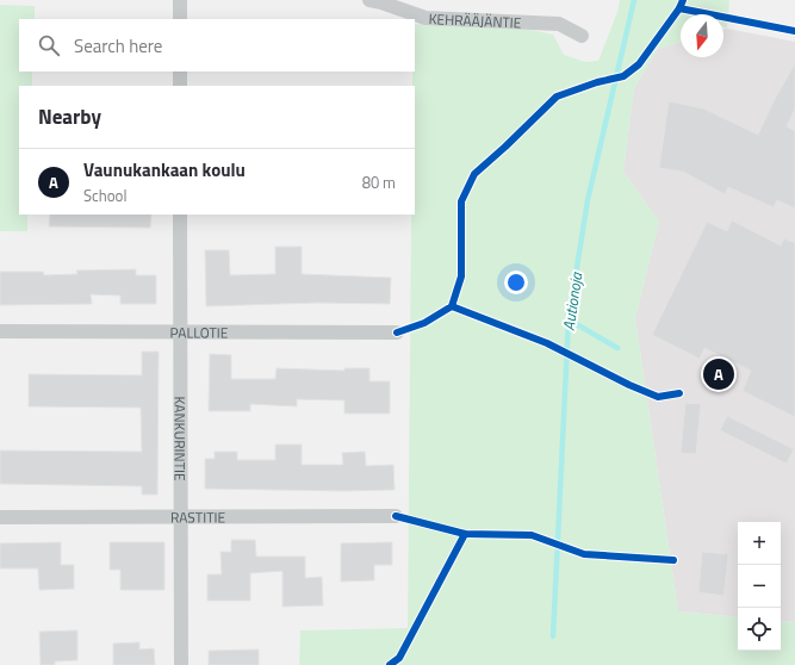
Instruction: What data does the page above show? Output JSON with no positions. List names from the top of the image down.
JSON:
{
  "streets": {
    "street": [
      "KEHRÄÄJÄNTIE",
      "PALLOTIE",
      "KANKURINTIE",
      "RASTITIE"
    ]
  },
  "crossings": [
    ["PALLOTIE", "KANKURINTIE"],
    ["KANKURINTIE", "RASTITIE"]
  ],
  "water": ["Autionoja"],
  "north": "bottom",
  "page": {
    "search": "Search here",
    "heading": "Nearby",
    "list": [
      {
        "mark": "A",
        "name": "Vaunukankaan koulu",
        "note": "School",
        "value": "80 m"
      }
    ],
    "pins": "A",
    "map_buttons": ["+", "−"]
  }
}
